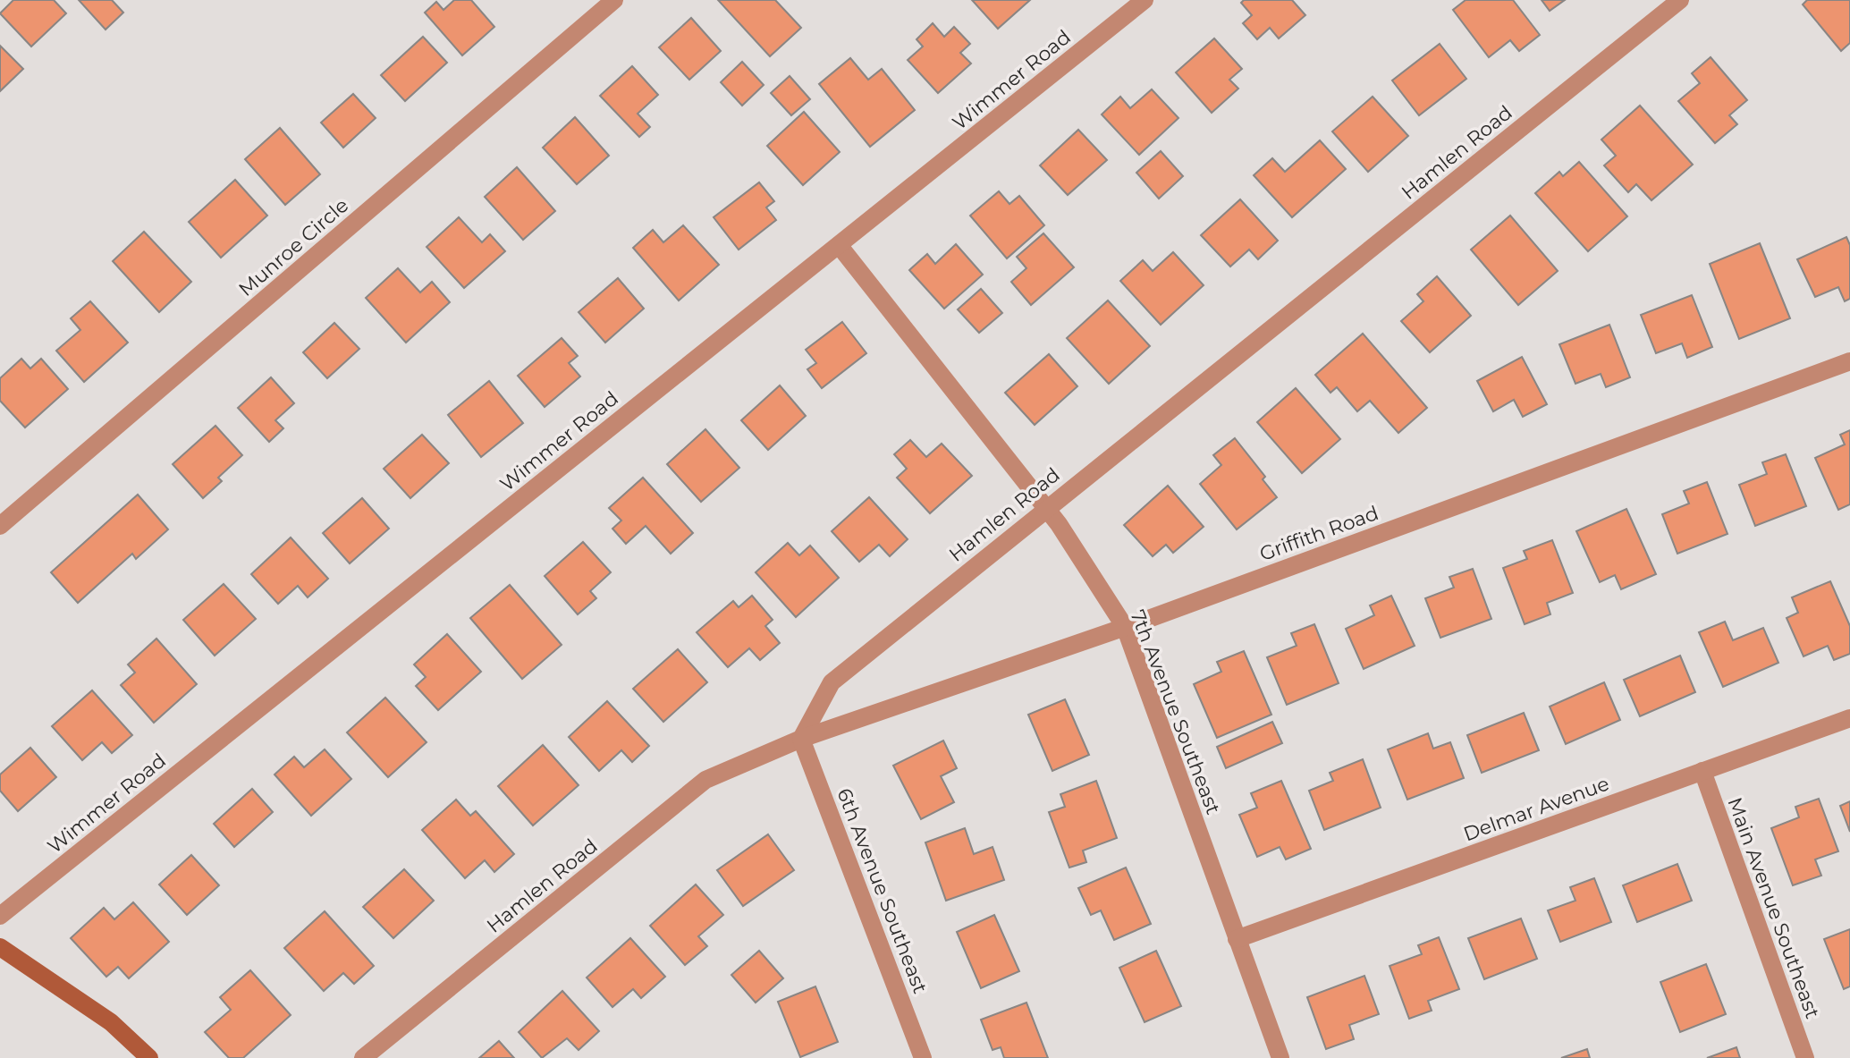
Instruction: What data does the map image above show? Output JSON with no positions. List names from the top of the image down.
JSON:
{
  "streets": {
    "street": [
      "Wimmer Road",
      "Hamlen Road",
      "Munroe Circle",
      "Griffith Road",
      "7th Avenue Southeast",
      "Delmar Avenue",
      "6th Avenue Southeast",
      "Main Avenue Southeast"
    ]
  },
  "crossings": [
    ["Wimmer Road", "7th Avenue Southeast"],
    ["Hamlen Road", "Griffith Road"],
    ["Hamlen Road", "7th Avenue Southeast"],
    ["Hamlen Road", "6th Avenue Southeast"],
    ["Griffith Road", "7th Avenue Southeast"],
    ["Griffith Road", "6th Avenue Southeast"],
    ["7th Avenue Southeast", "Delmar Avenue"],
    ["Delmar Avenue", "Main Avenue Southeast"]
  ]
}
